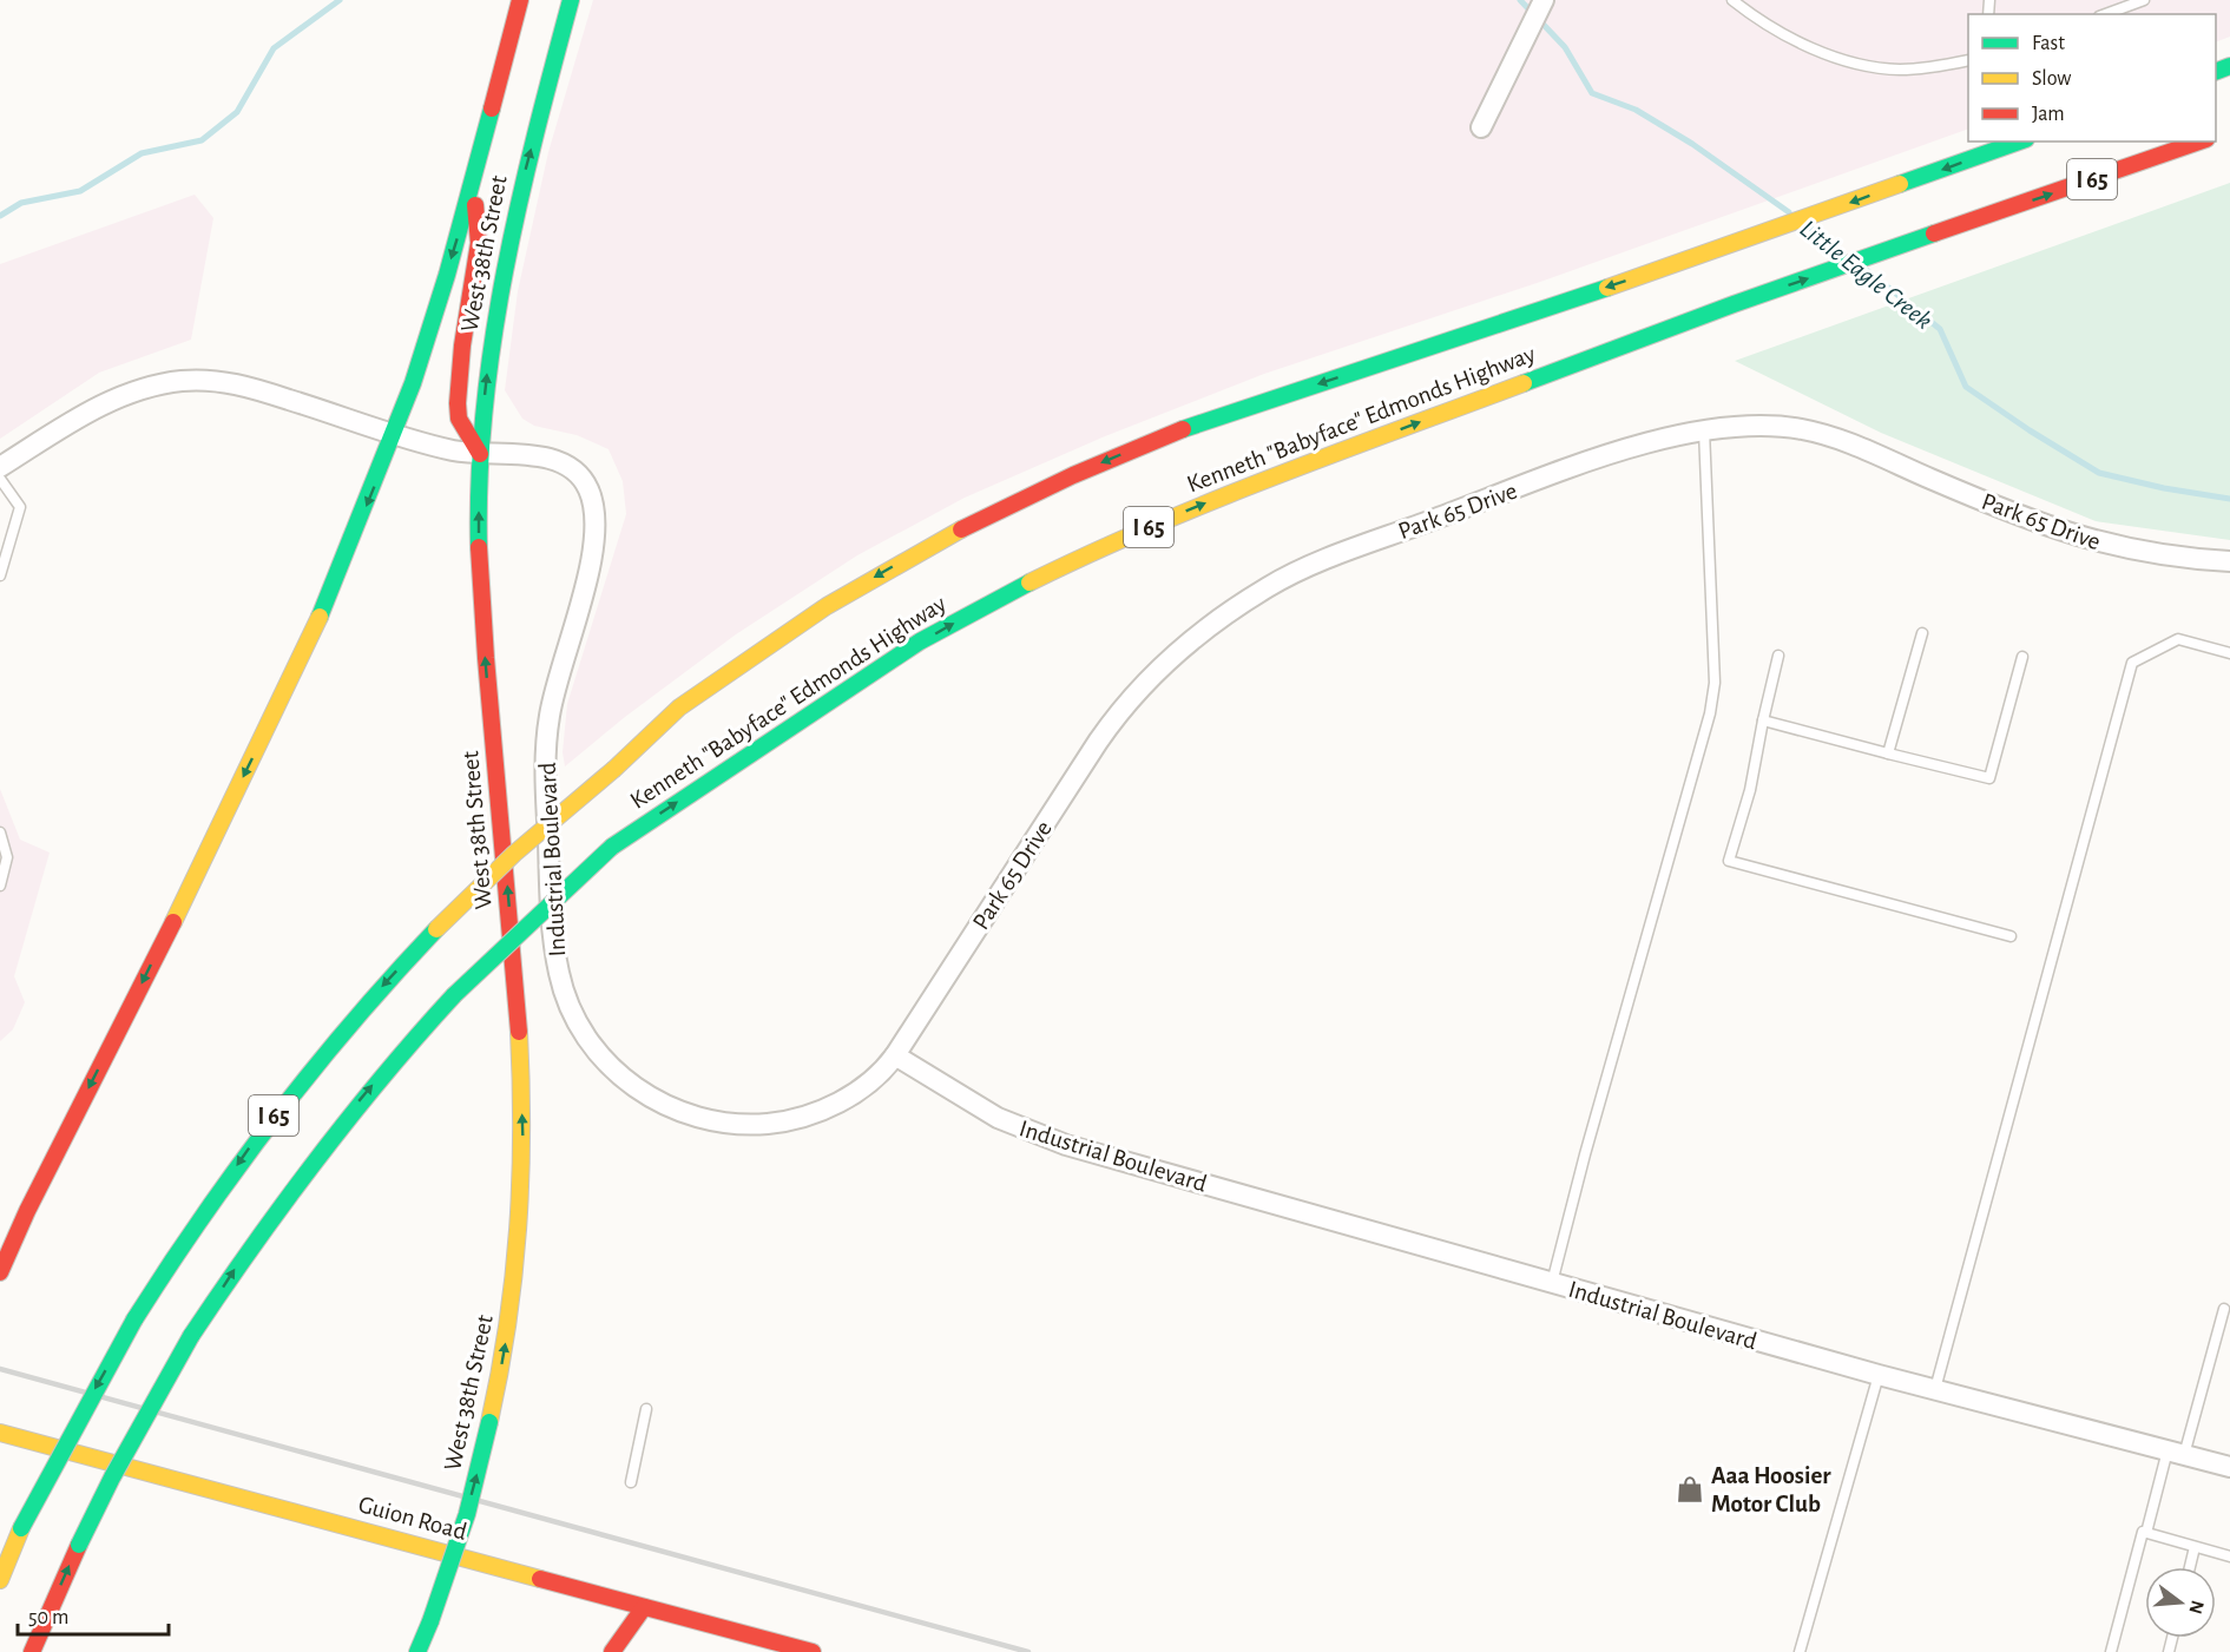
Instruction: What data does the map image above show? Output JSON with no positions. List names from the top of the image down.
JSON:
{
  "streets": {
    "main road": [
      "I 65",
      "West 38th Street",
      "Kenneth \"Babyface\" Edmonds Highway",
      "Guion Road"
    ],
    "street": ["Park 65 Drive", "Industrial Boulevard"]
  },
  "crossings": [
    ["West 38th Street", "Industrial Boulevard"],
    ["Park 65 Drive", "Industrial Boulevard"]
  ],
  "water": ["Little Eagle Creek"],
  "places": {
    "shop": ["Aaa Hoosier Motor Club"]
  },
  "legend": ["Fast", "Slow", "Jam"],
  "scale_bar": "50 m",
  "north": "right"
}
